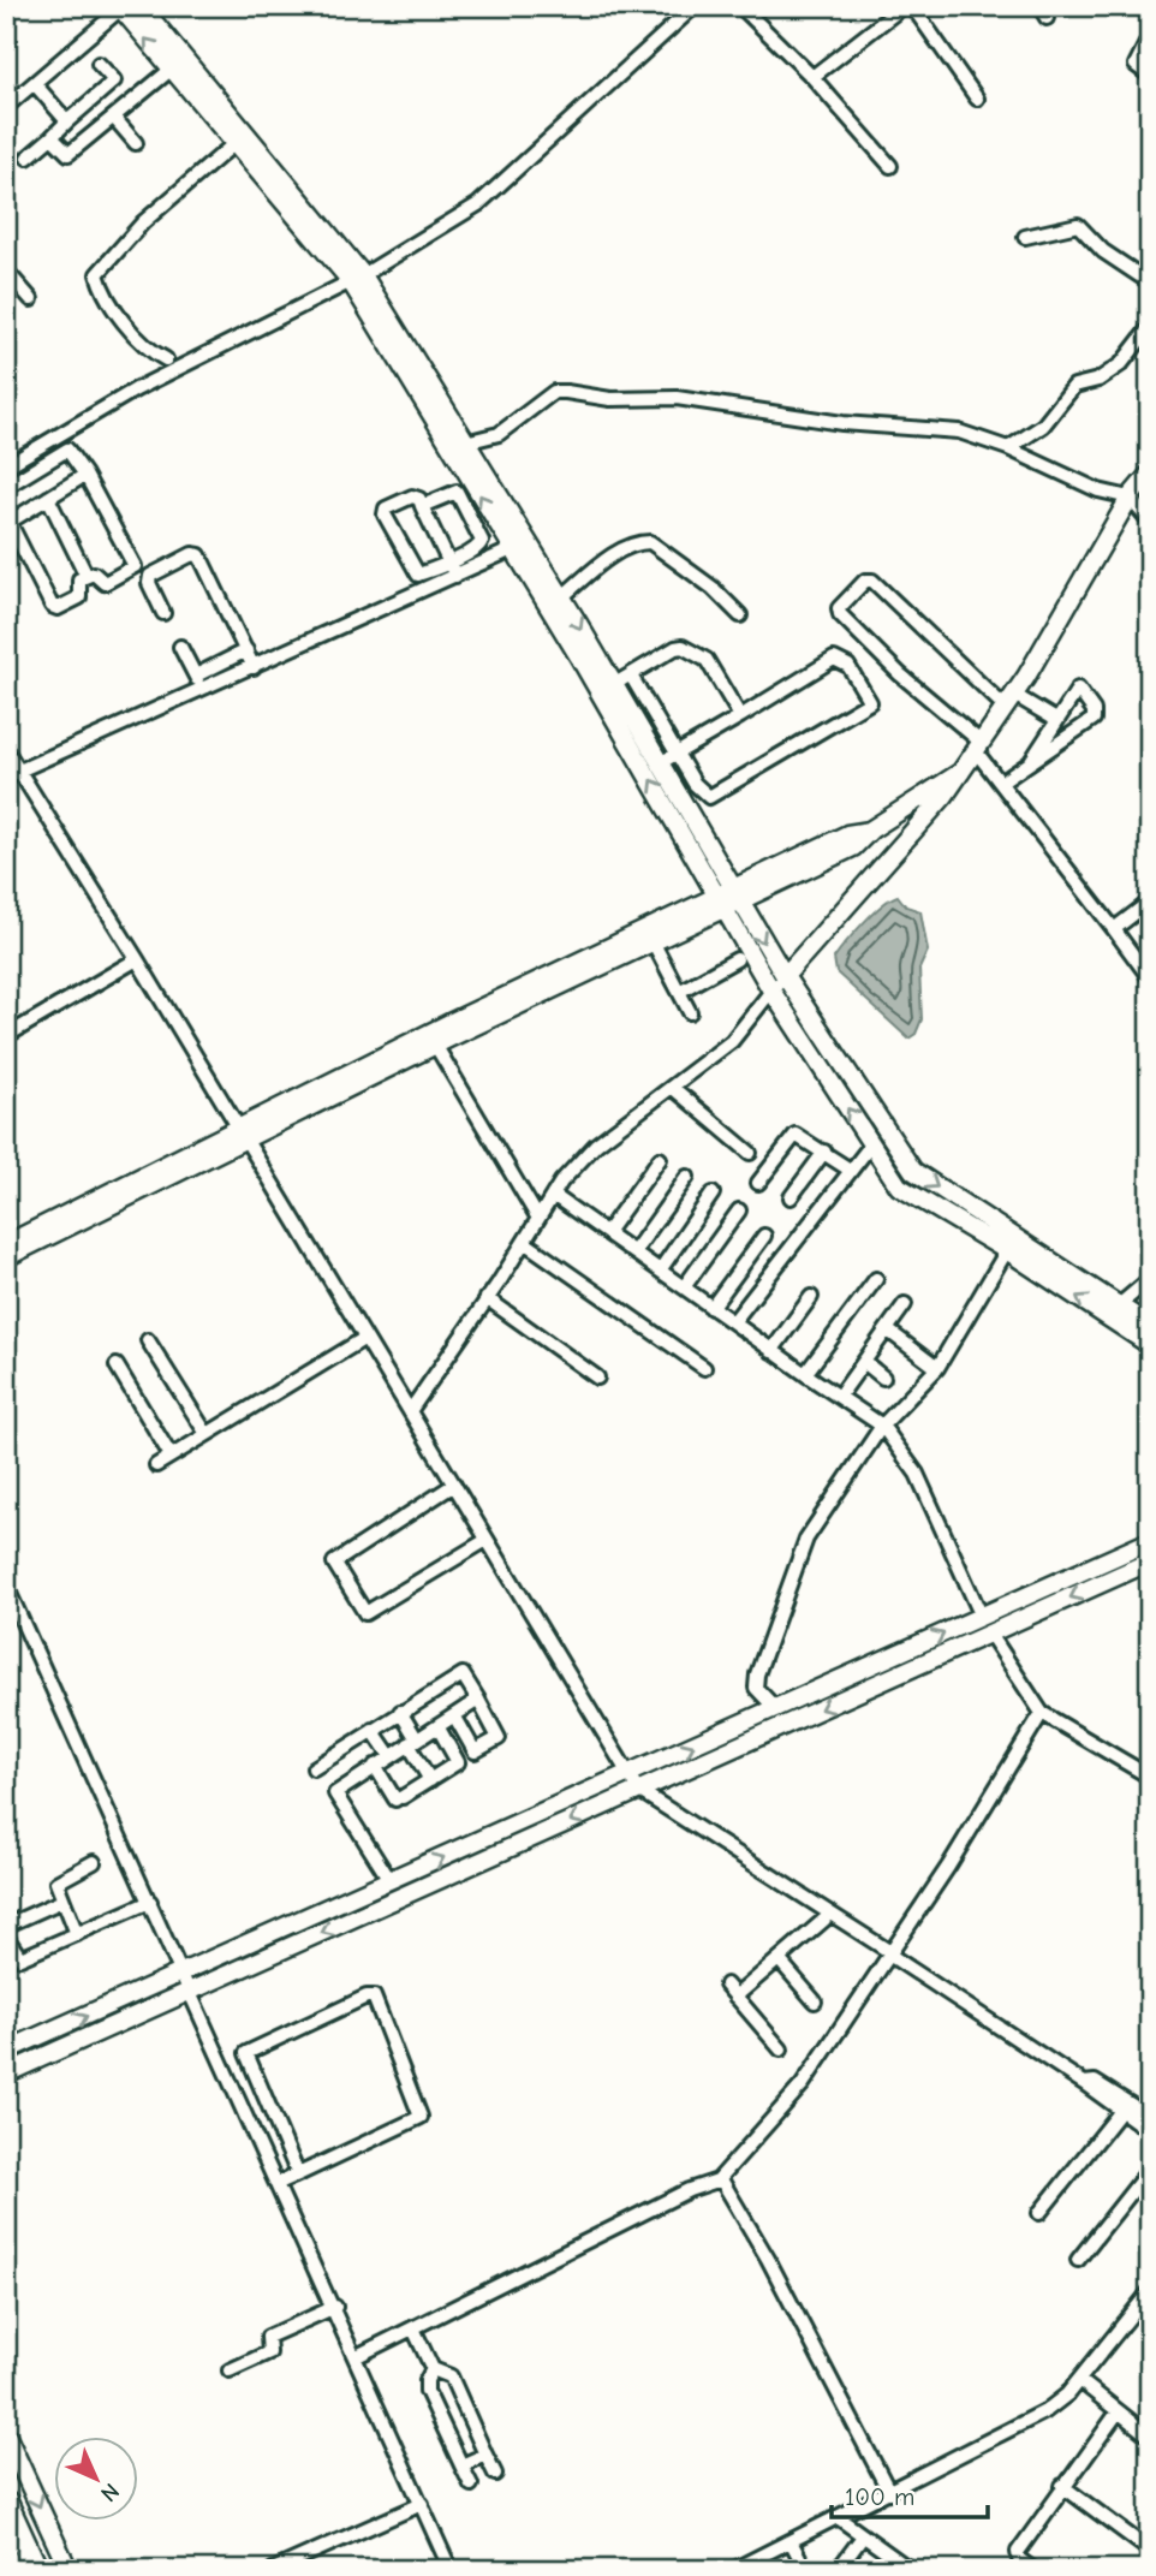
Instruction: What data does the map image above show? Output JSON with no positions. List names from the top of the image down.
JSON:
{
  "scale_bar": "100 m",
  "north": "bottom right"
}
